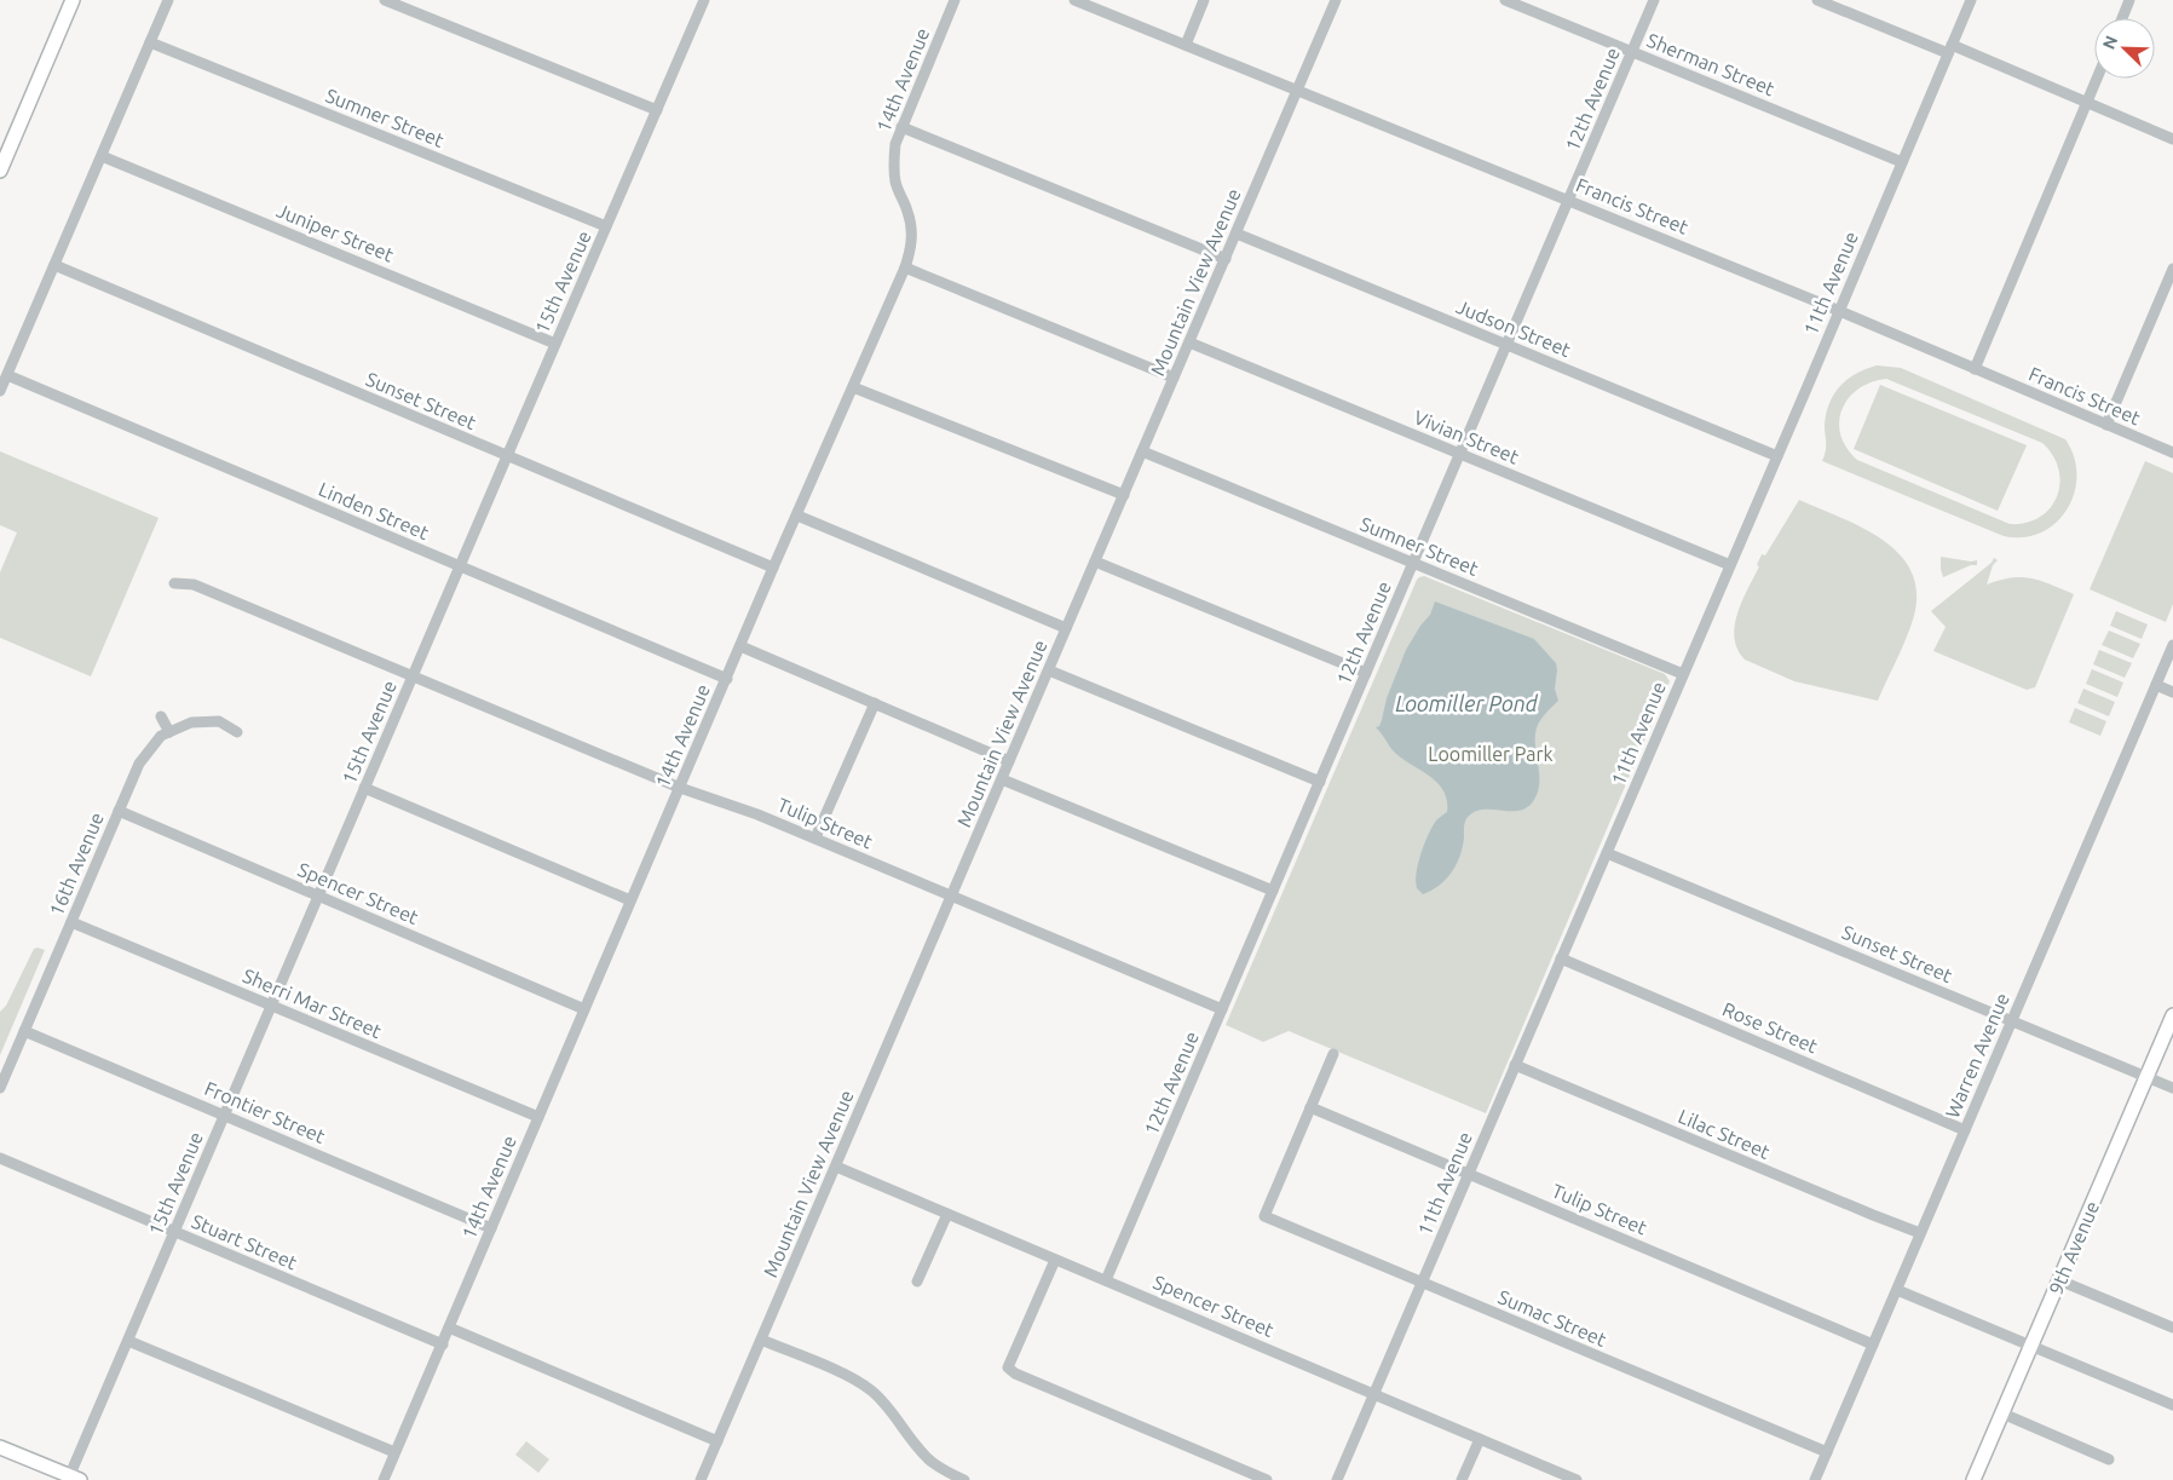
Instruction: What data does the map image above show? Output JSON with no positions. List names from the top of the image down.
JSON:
{
  "streets": {
    "main road": ["9th Avenue"],
    "street": [
      "Sherman Street",
      "14th Avenue",
      "12th Avenue",
      "Sumner Street",
      "Francis Street",
      "Juniper Street",
      "15th Avenue",
      "Mountain View Avenue",
      "11th Avenue",
      "Judson Street",
      "Sunset Street",
      "Vivian Street",
      "Linden Street",
      "Tulip Street",
      "16th Avenue",
      "Spencer Street",
      "Sherri Mar Street",
      "Rose Street",
      "Warren Avenue",
      "Frontier Street",
      "Lilac Street",
      "Stuart Street",
      "Sumac Street"
    ]
  },
  "crossings": [
    ["Sherman Street", "12th Avenue"],
    ["Sherman Street", "11th Avenue"],
    ["14th Avenue", "Sunset Street"],
    ["14th Avenue", "Linden Street"],
    ["14th Avenue", "Tulip Street"],
    ["14th Avenue", "Spencer Street"],
    ["14th Avenue", "Sherri Mar Street"],
    ["14th Avenue", "Frontier Street"],
    ["14th Avenue", "Stuart Street"],
    ["12th Avenue", "Sumner Street"],
    ["12th Avenue", "Francis Street"],
    ["12th Avenue", "Judson Street"],
    ["12th Avenue", "Vivian Street"],
    ["12th Avenue", "Tulip Street"],
    ["12th Avenue", "Spencer Street"],
    ["Sumner Street", "15th Avenue"],
    ["Sumner Street", "Mountain View Avenue"],
    ["Sumner Street", "11th Avenue"],
    ["Francis Street", "Mountain View Avenue"],
    ["Francis Street", "11th Avenue"],
    ["Juniper Street", "15th Avenue"],
    ["15th Avenue", "Sunset Street"],
    ["15th Avenue", "Linden Street"],
    ["15th Avenue", "Tulip Street"],
    ["15th Avenue", "Spencer Street"],
    ["15th Avenue", "Sherri Mar Street"],
    ["15th Avenue", "Frontier Street"],
    ["15th Avenue", "Stuart Street"],
    ["Mountain View Avenue", "Judson Street"],
    ["Mountain View Avenue", "Vivian Street"],
    ["Mountain View Avenue", "Tulip Street"],
    ["Mountain View Avenue", "Spencer Street"],
    ["11th Avenue", "Judson Street"],
    ["11th Avenue", "Sunset Street"],
    ["11th Avenue", "Vivian Street"],
    ["11th Avenue", "Tulip Street"],
    ["11th Avenue", "Spencer Street"],
    ["11th Avenue", "Rose Street"],
    ["11th Avenue", "Lilac Street"],
    ["11th Avenue", "Sumac Street"],
    ["Sunset Street", "Warren Avenue"],
    ["Sunset Street", "9th Avenue"],
    ["Tulip Street", "Warren Avenue"],
    ["Tulip Street", "Sumac Street"],
    ["16th Avenue", "Spencer Street"],
    ["16th Avenue", "Sherri Mar Street"],
    ["16th Avenue", "Frontier Street"],
    ["Rose Street", "Warren Avenue"],
    ["Warren Avenue", "Lilac Street"],
    ["Warren Avenue", "Sumac Street"]
  ],
  "water": ["Loomiller Pond"],
  "parks": ["Loomiller Park"],
  "north": "top left"
}
